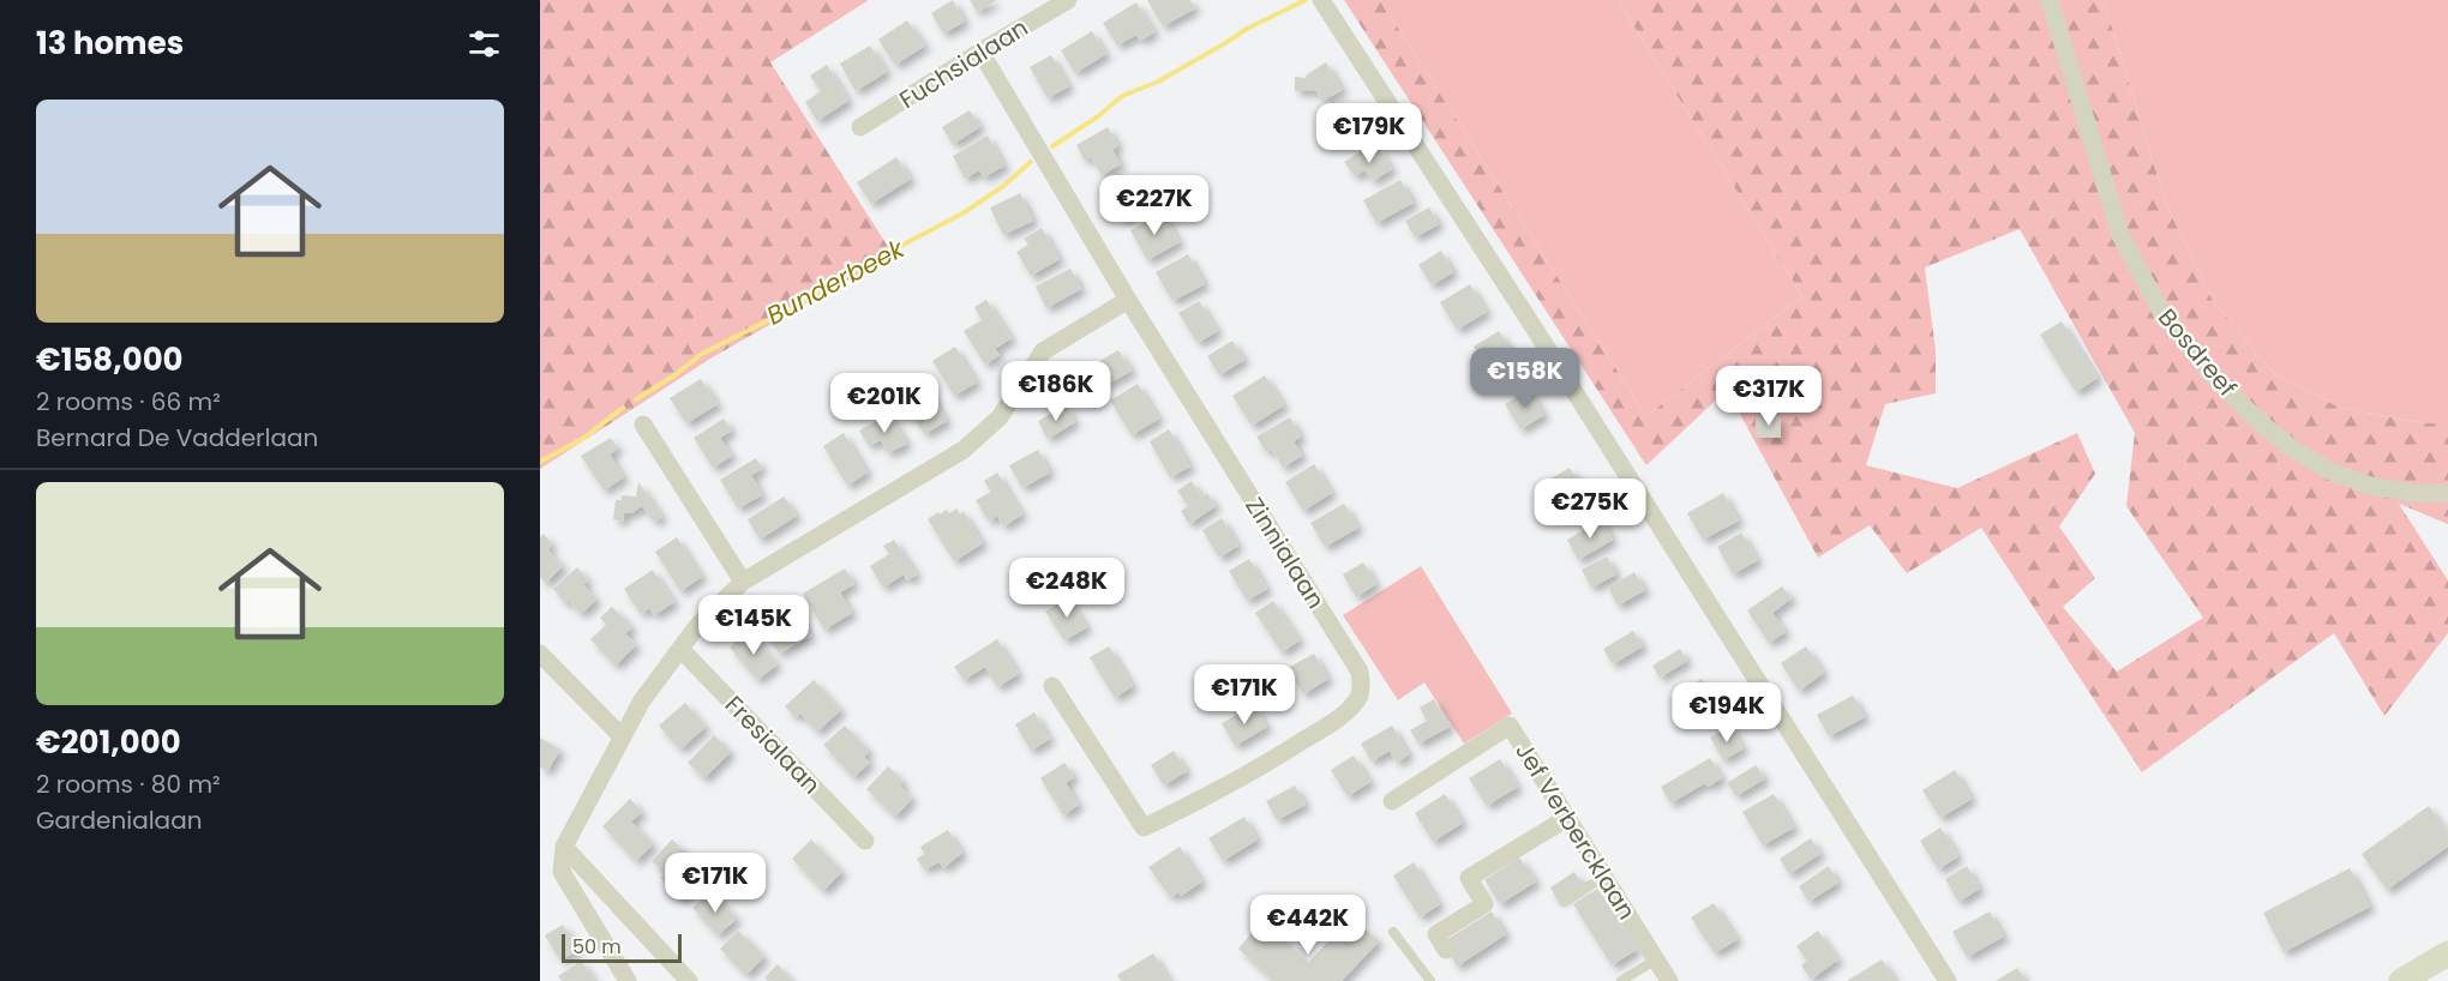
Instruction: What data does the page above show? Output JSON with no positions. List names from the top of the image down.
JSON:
{
  "streets": {
    "street": [
      "Fuchsialaan",
      "Bosdreef",
      "Zinnialaan",
      "Fresialaan",
      "Jef Verbercklaan"
    ]
  },
  "crossings": [
    ["Fuchsialaan", "Zinnialaan"]
  ],
  "water": ["Bunderbeek"],
  "scale_bar": "50 m",
  "page": {
    "heading": "13 homes",
    "list": [
      {
        "name": "€158,000",
        "note": "2 rooms · 66 m² · Bernard De Vadderlaan"
      },
      {
        "name": "€201,000",
        "note": "2 rooms · 80 m² · Gardenialaan"
      }
    ],
    "price": [
      "€179K",
      "€227K",
      "€158K",
      "€186K",
      "€317K",
      "€201K",
      "€275K",
      "€248K",
      "€145K",
      "€171K",
      "€194K",
      "€171K",
      "€442K"
    ],
    "scale": "50 m"
  }
}
